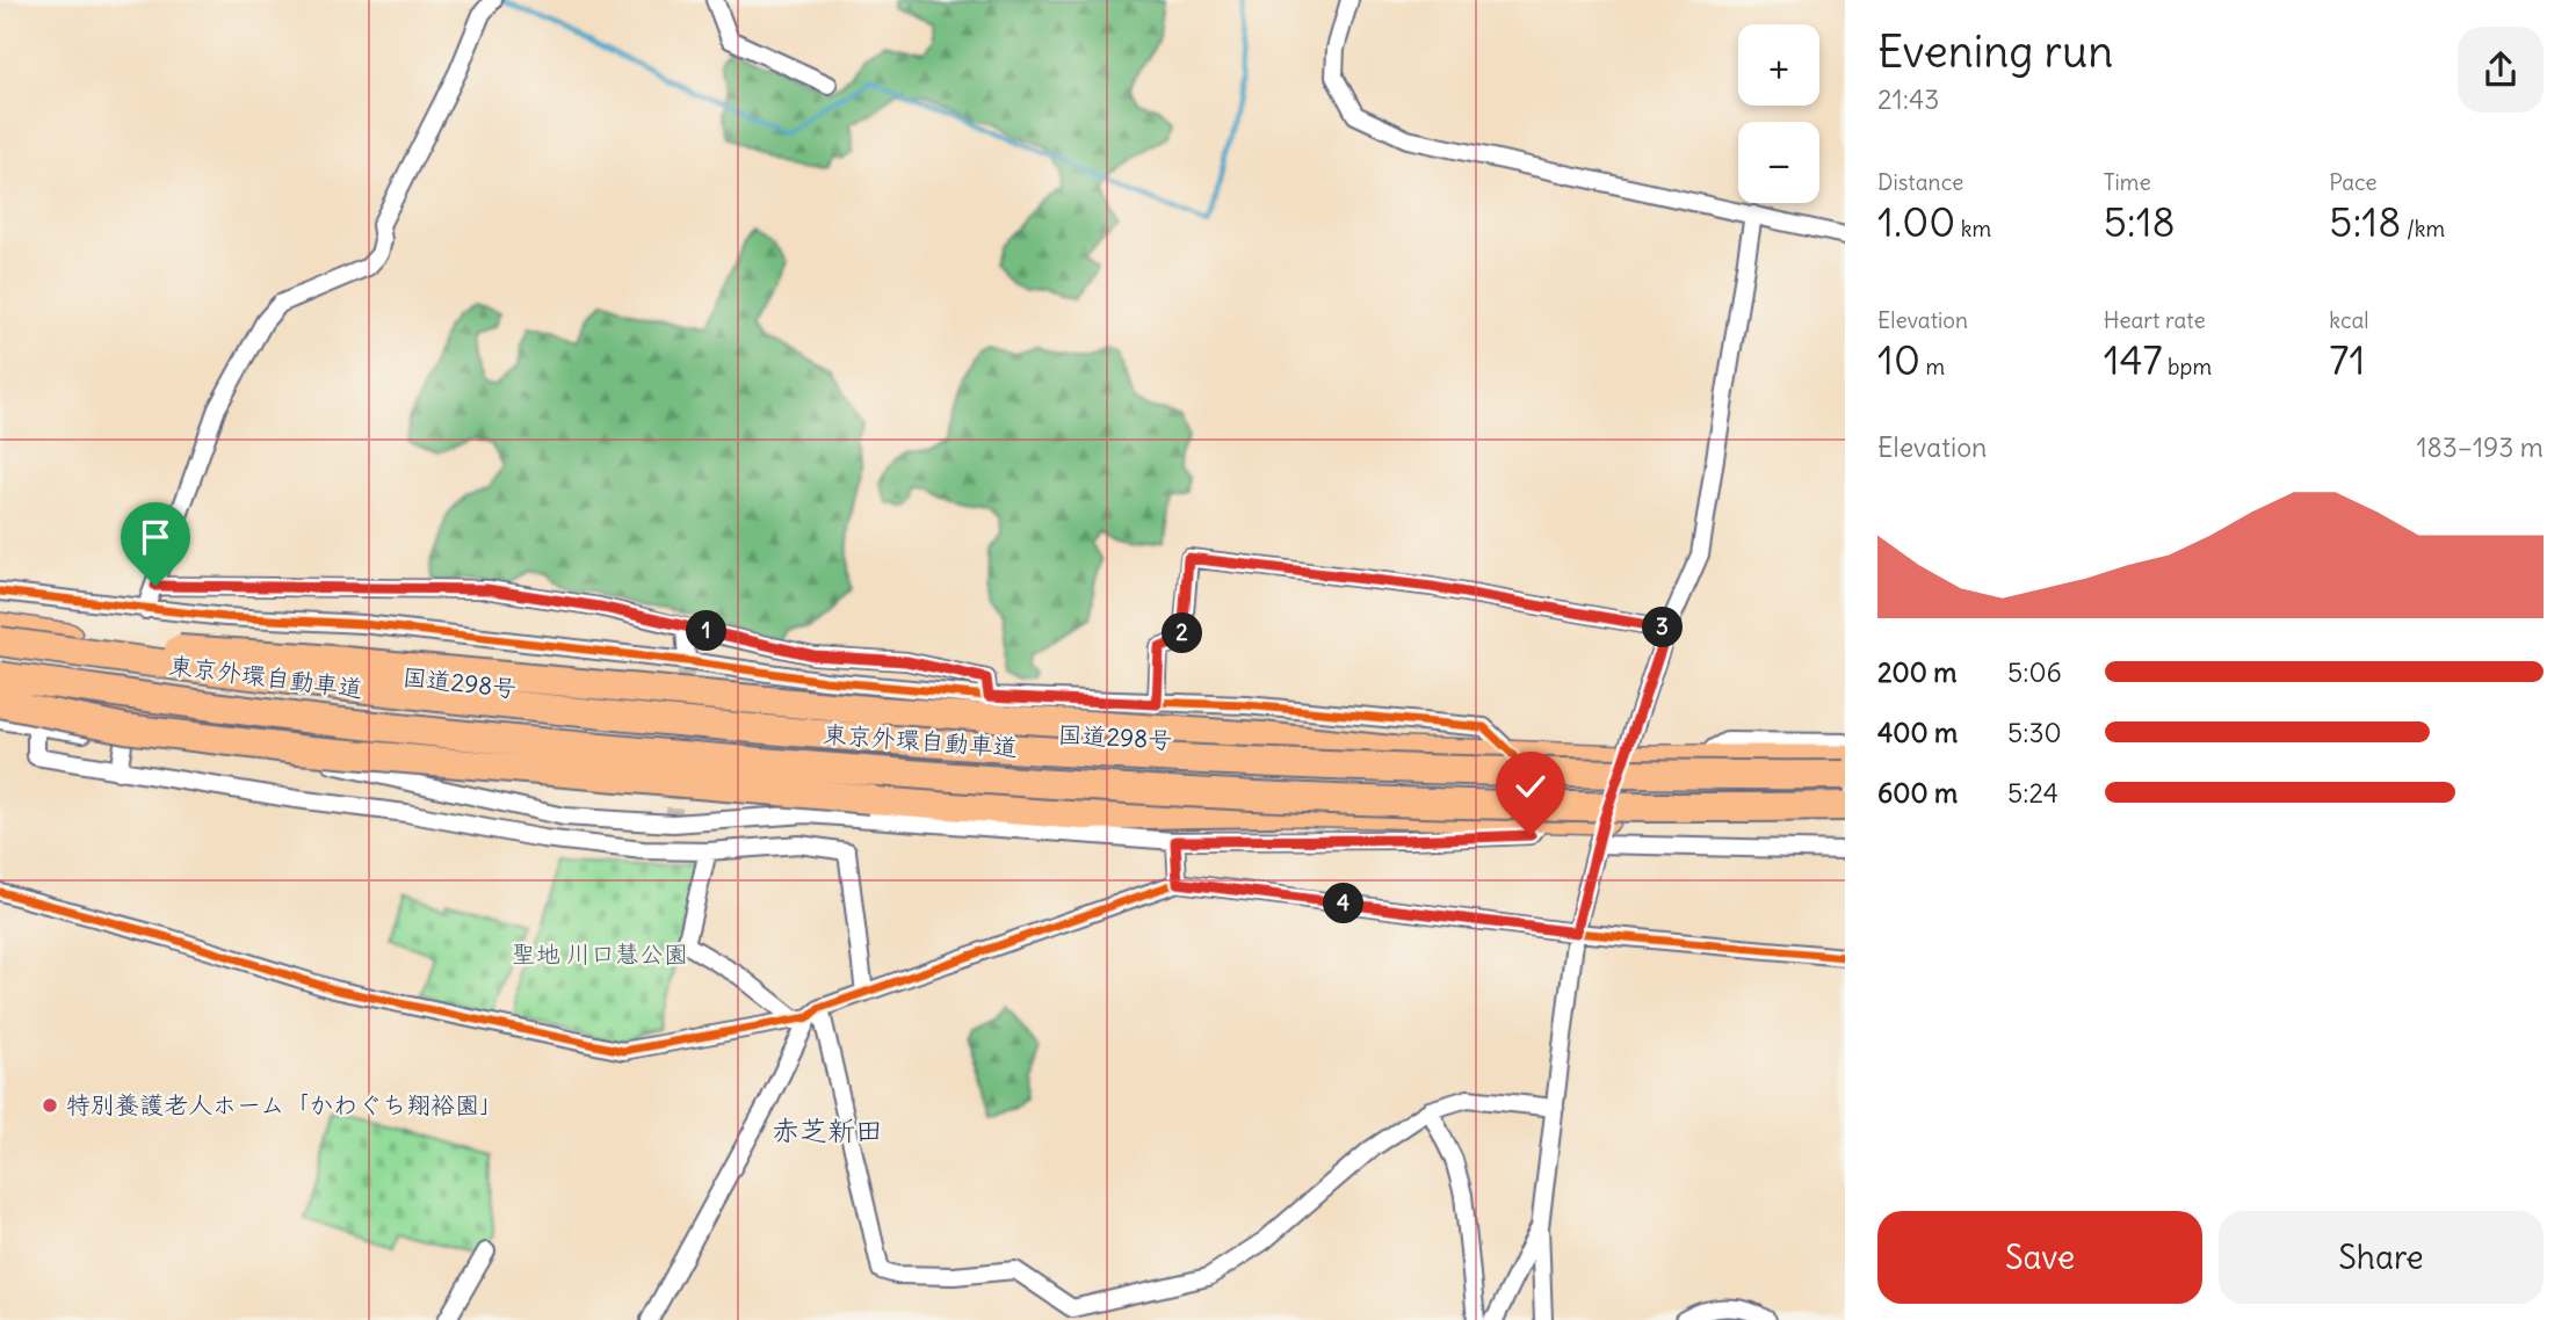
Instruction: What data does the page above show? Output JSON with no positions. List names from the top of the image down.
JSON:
{
  "streets": {
    "highway": ["東京外環自動車道", "国道298号"]
  },
  "districts": ["赤芝新田"],
  "parks": ["聖地 川口慧公園"],
  "places": ["特別養護老人ホーム「かわぐち翔裕園」"],
  "page": {
    "heading": ["Evening run", "21:43"],
    "map_buttons": ["+", "−"],
    "stats": [
      ["Distance", "1.00 km"],
      ["Time", "5:18"],
      ["Pace", "5:18 /km"],
      ["Elevation", "10 m"],
      ["Heart rate", "147 bpm"],
      ["kcal", "71"]
    ],
    "chart": ["Elevation", "183–193 m"],
    "pins": [
      "3",
      "1",
      "2",
      "4"
    ],
    "list": [
      {
        "name": "200 m",
        "note": "5:06"
      },
      {
        "name": "400 m",
        "note": "5:30"
      },
      {
        "name": "600 m",
        "note": "5:24"
      }
    ],
    "buttons": ["Save", "Share"]
  }
}
